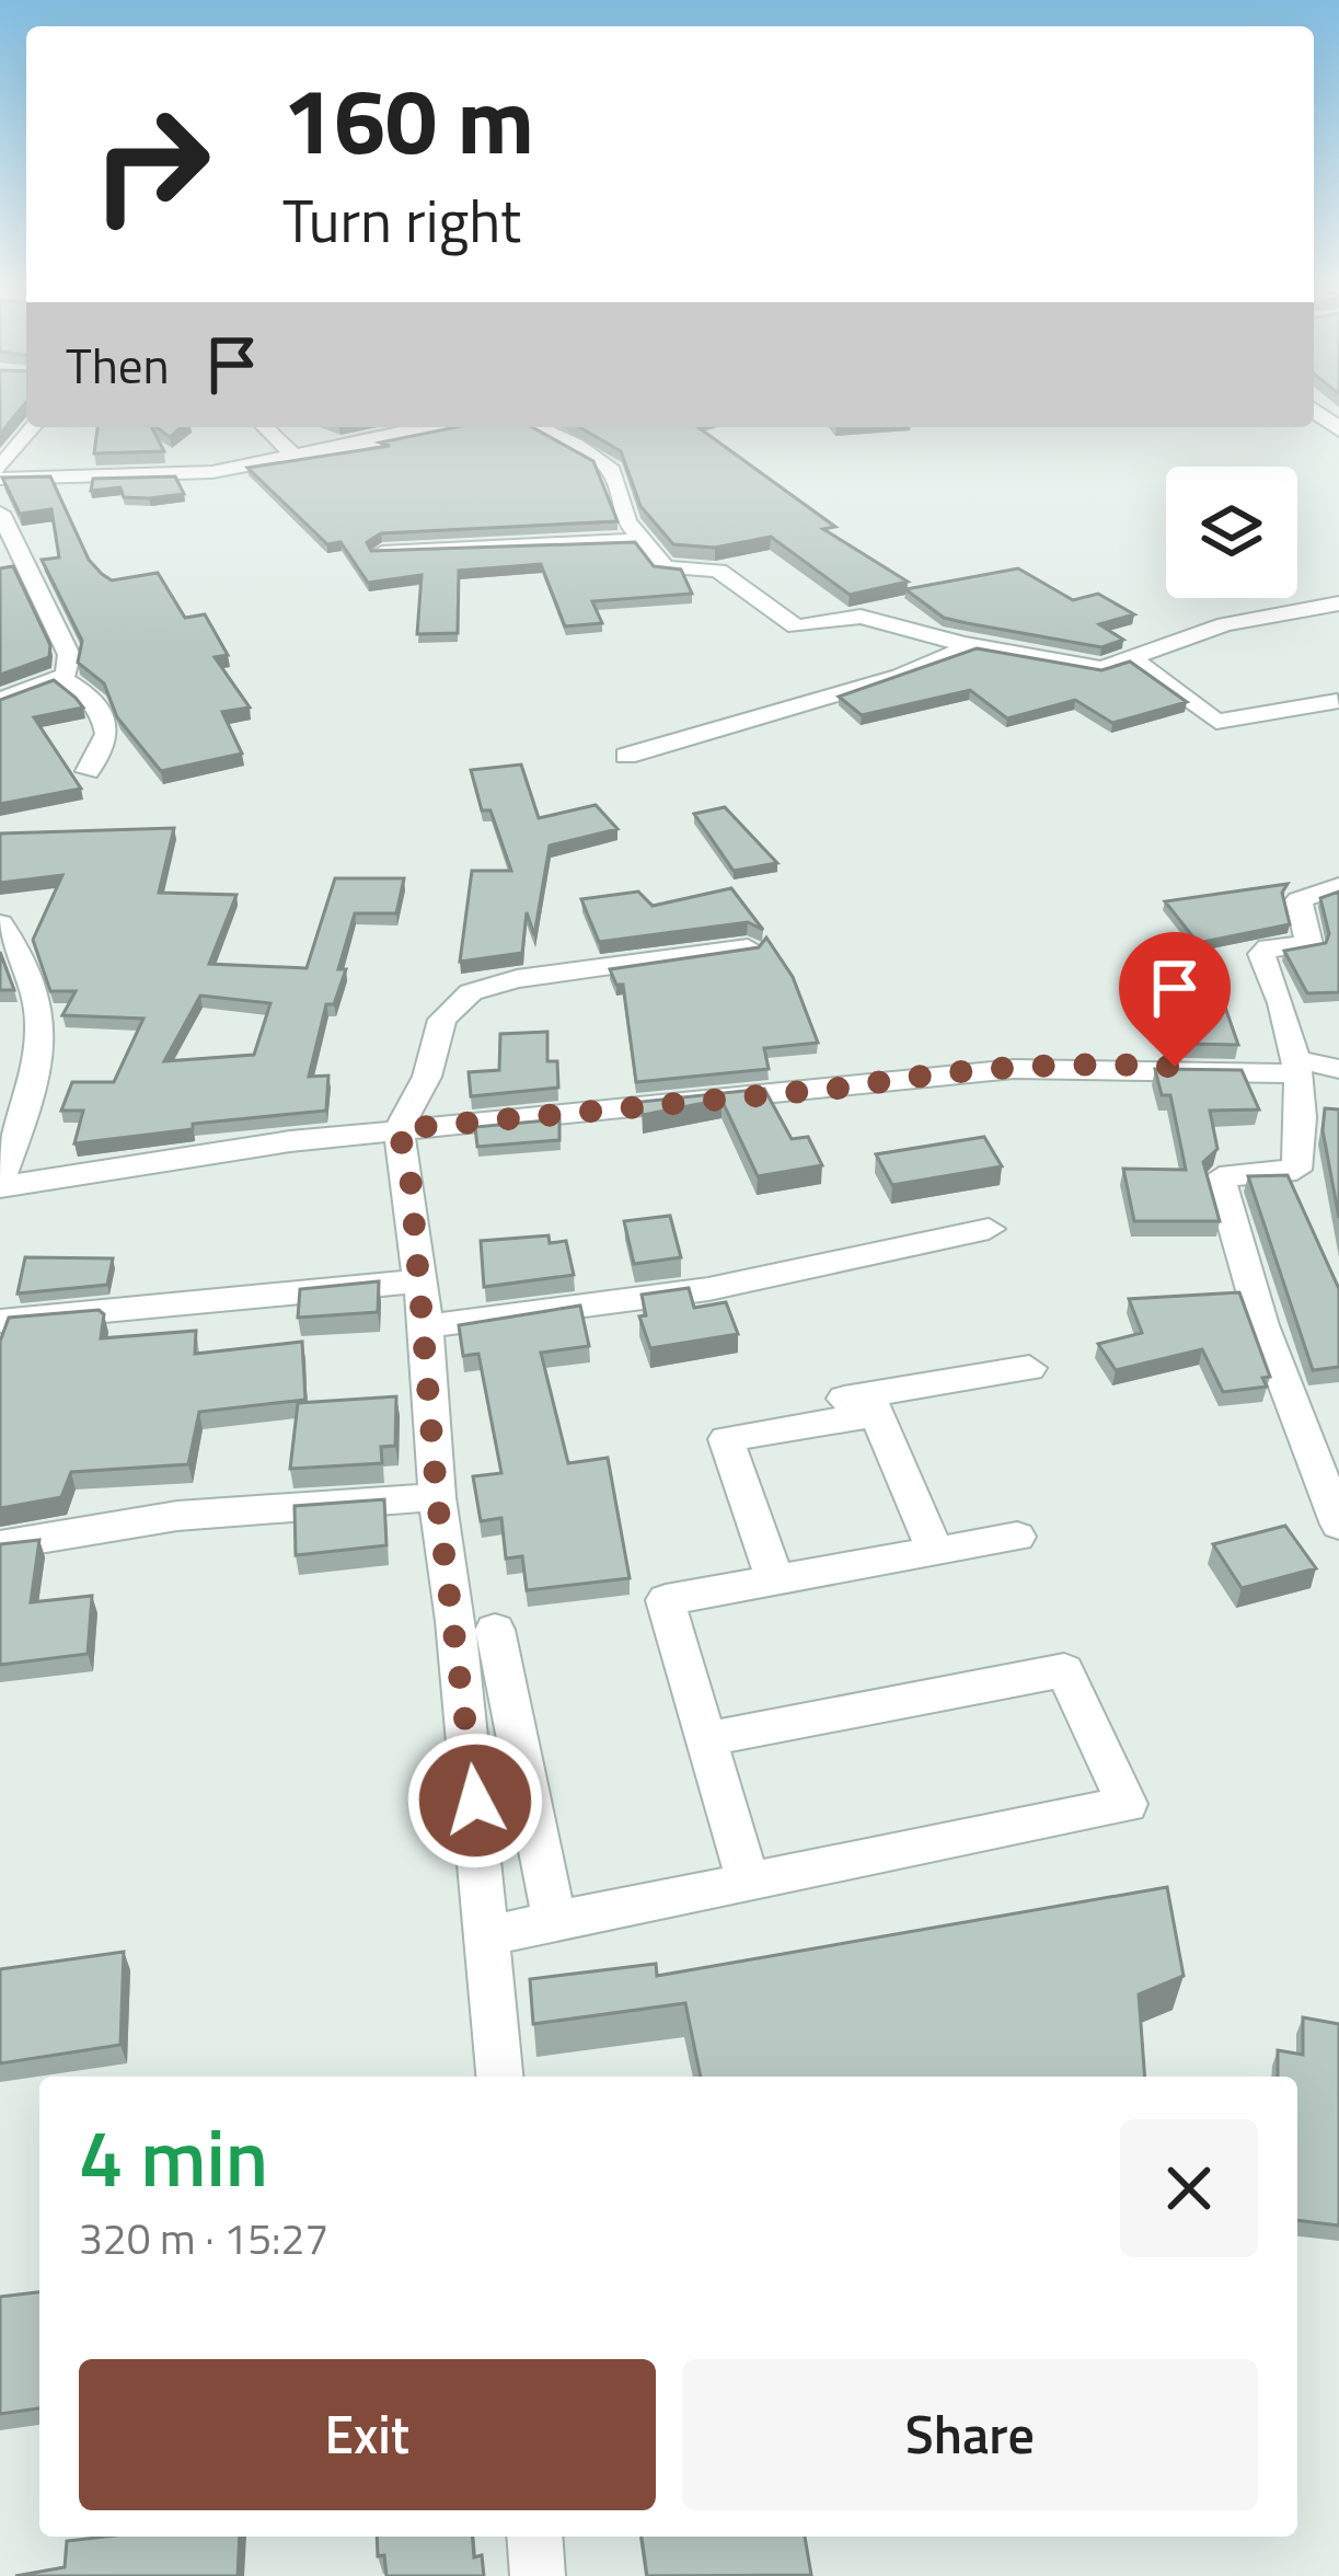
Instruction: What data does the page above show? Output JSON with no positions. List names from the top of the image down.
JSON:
{
  "page": {
    "turn": ["160 m", "Turn right"],
    "then": "Then",
    "heading": ["4 min", "320 m · 15:27"],
    "buttons": ["Exit", "Share"]
  }
}
